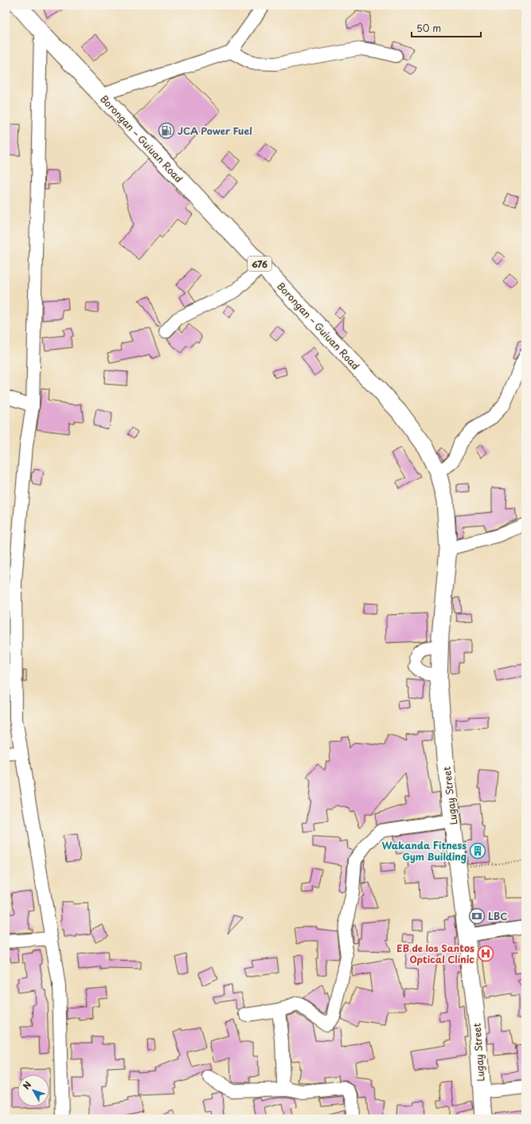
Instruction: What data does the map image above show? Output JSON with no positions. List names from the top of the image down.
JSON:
{
  "streets": {
    "main road": ["Borongan – Guiuan Road", "676", "Lugay Street"]
  },
  "crossings": [
    ["Borongan – Guiuan Road", "Lugay Street"]
  ],
  "places": {
    "fuel station": ["JCA Power Fuel"],
    "building": ["Wakanda Fitness Gym Building"],
    "bank": ["LBC"],
    "hospital": ["EB de los Santos Optical Clinic"]
  },
  "scale_bar": "50 m",
  "north": "top left"
}
